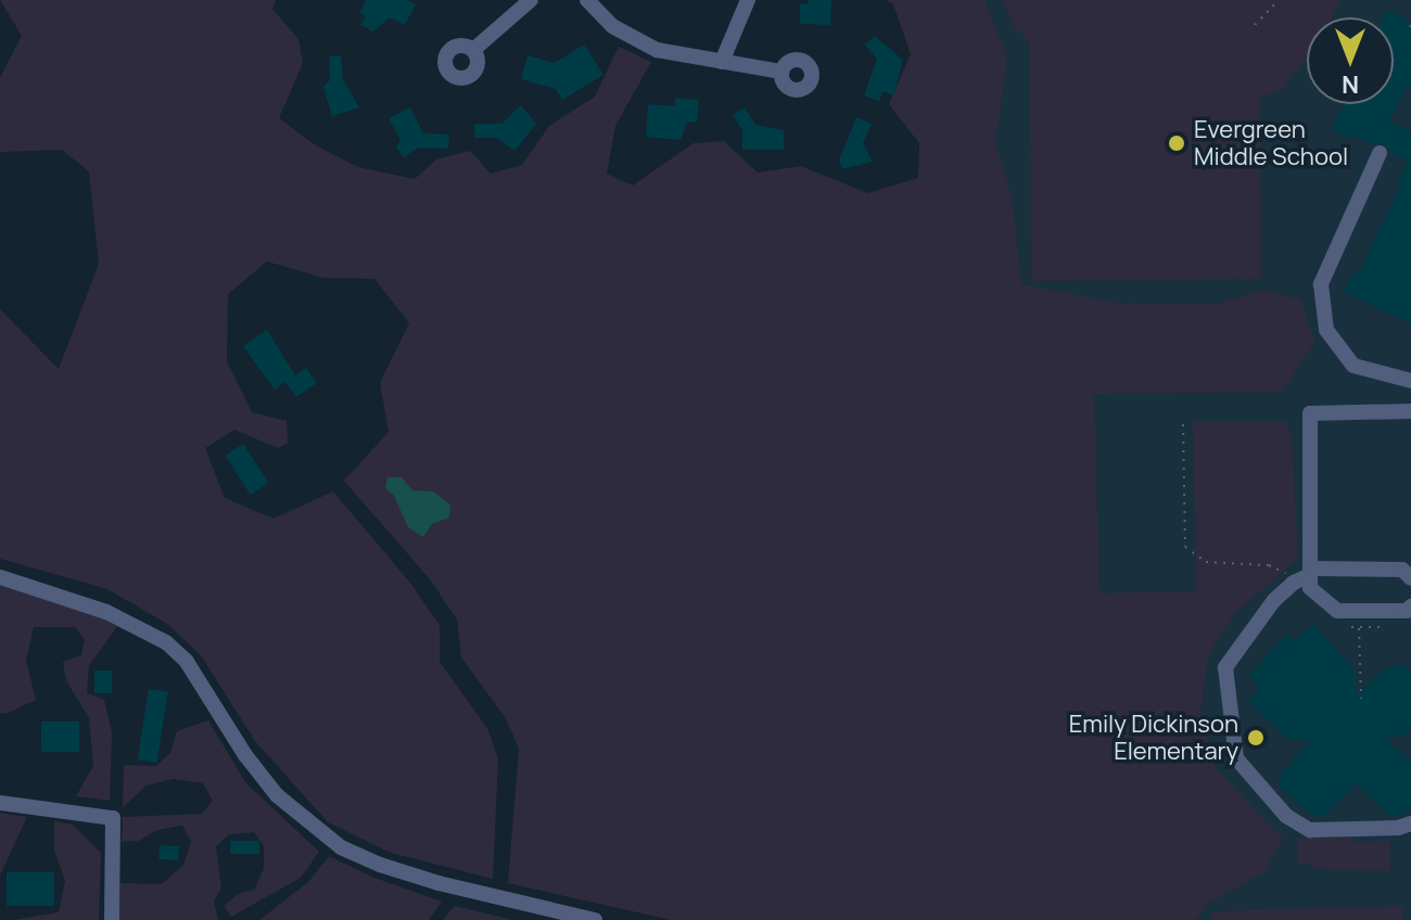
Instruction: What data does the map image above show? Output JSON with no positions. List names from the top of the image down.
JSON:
{
  "places": ["Evergreen Middle School", "Emily Dickinson Elementary"],
  "north": "bottom"
}
